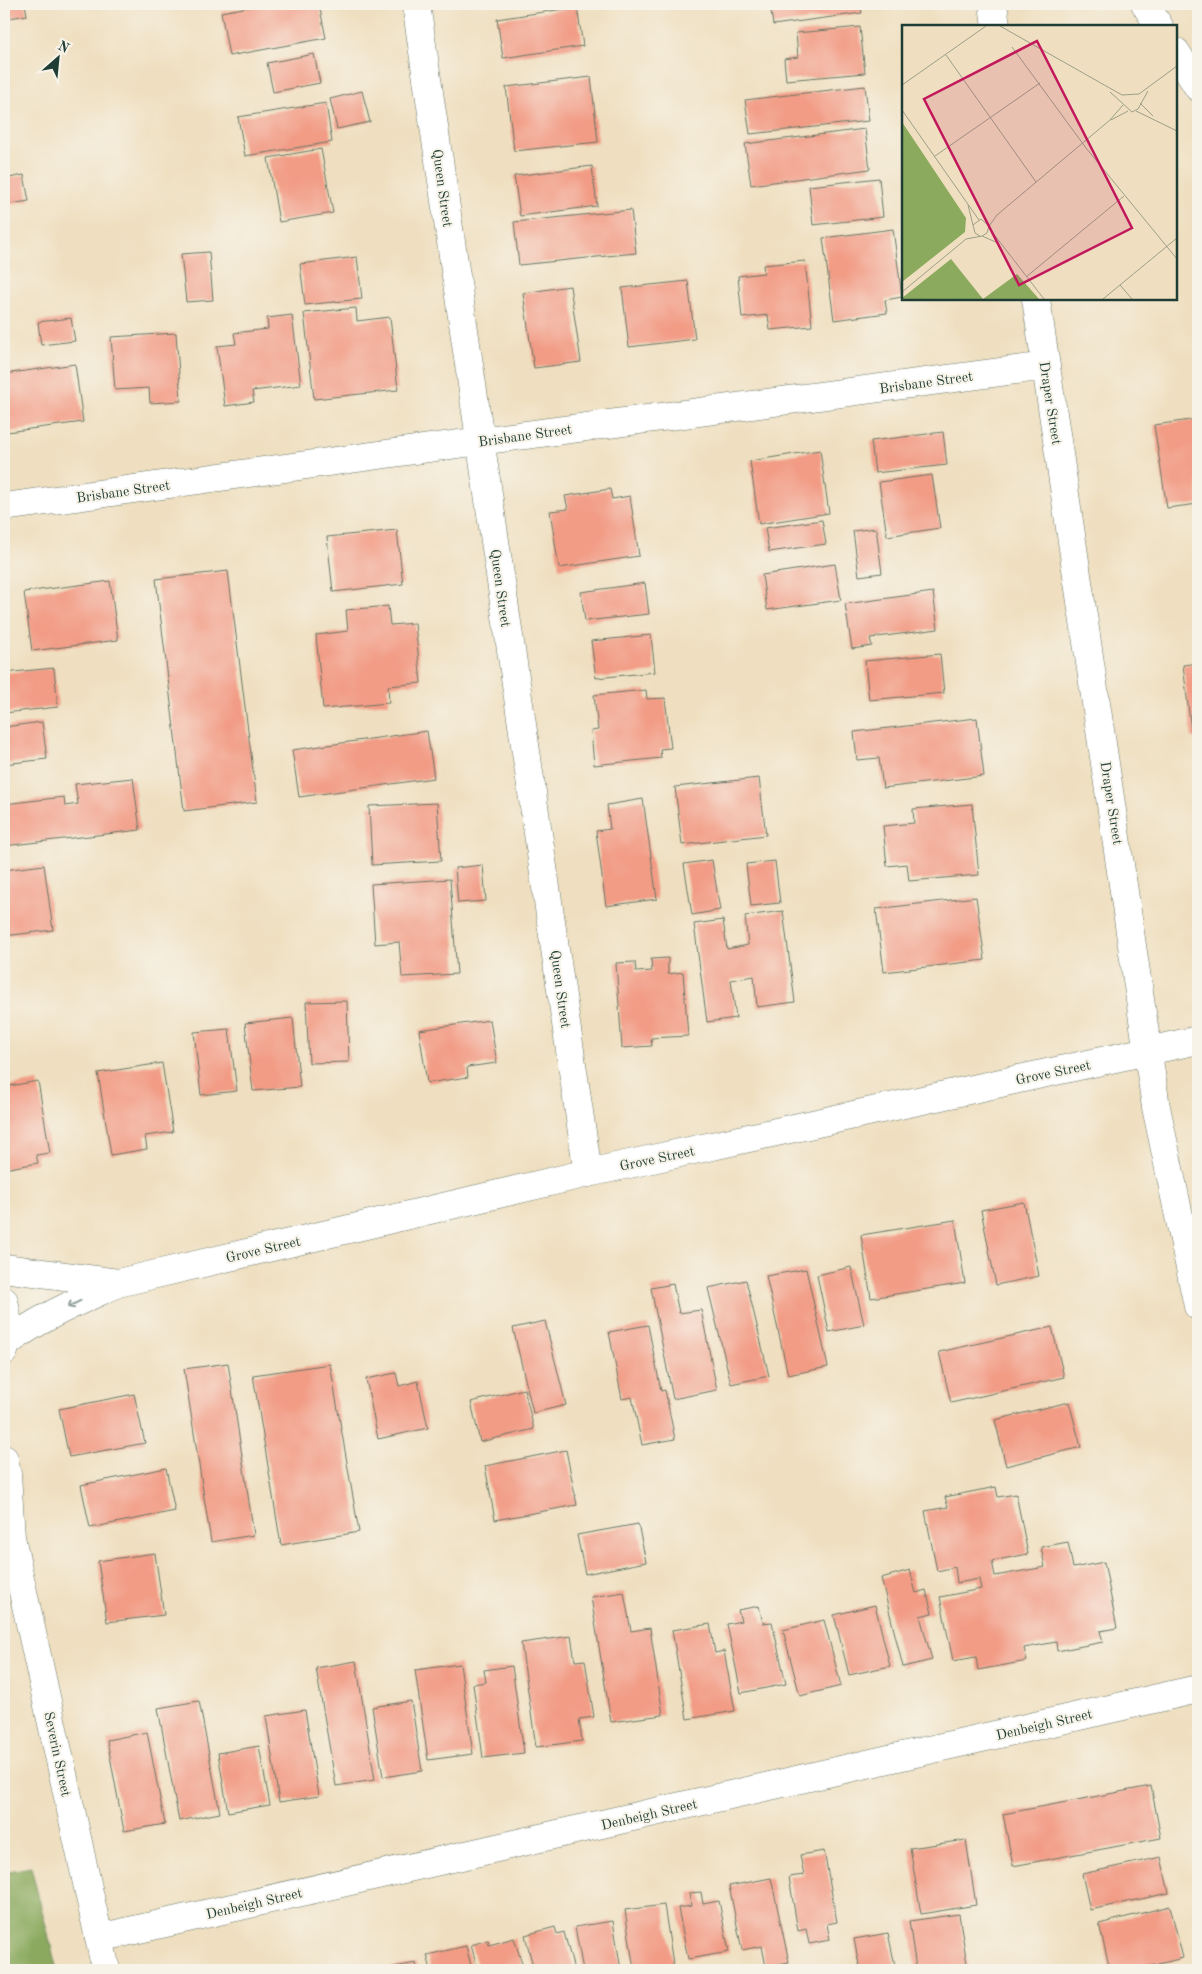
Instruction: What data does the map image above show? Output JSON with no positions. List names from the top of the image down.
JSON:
{
  "streets": {
    "street": [
      "Queen Street",
      "Brisbane Street",
      "Draper Street",
      "Grove Street",
      "Denbeigh Street",
      "Severin Street"
    ]
  },
  "crossings": [
    ["Queen Street", "Brisbane Street"],
    ["Queen Street", "Grove Street"],
    ["Brisbane Street", "Draper Street"],
    ["Draper Street", "Grove Street"],
    ["Denbeigh Street", "Severin Street"]
  ],
  "north": "top right"
}
